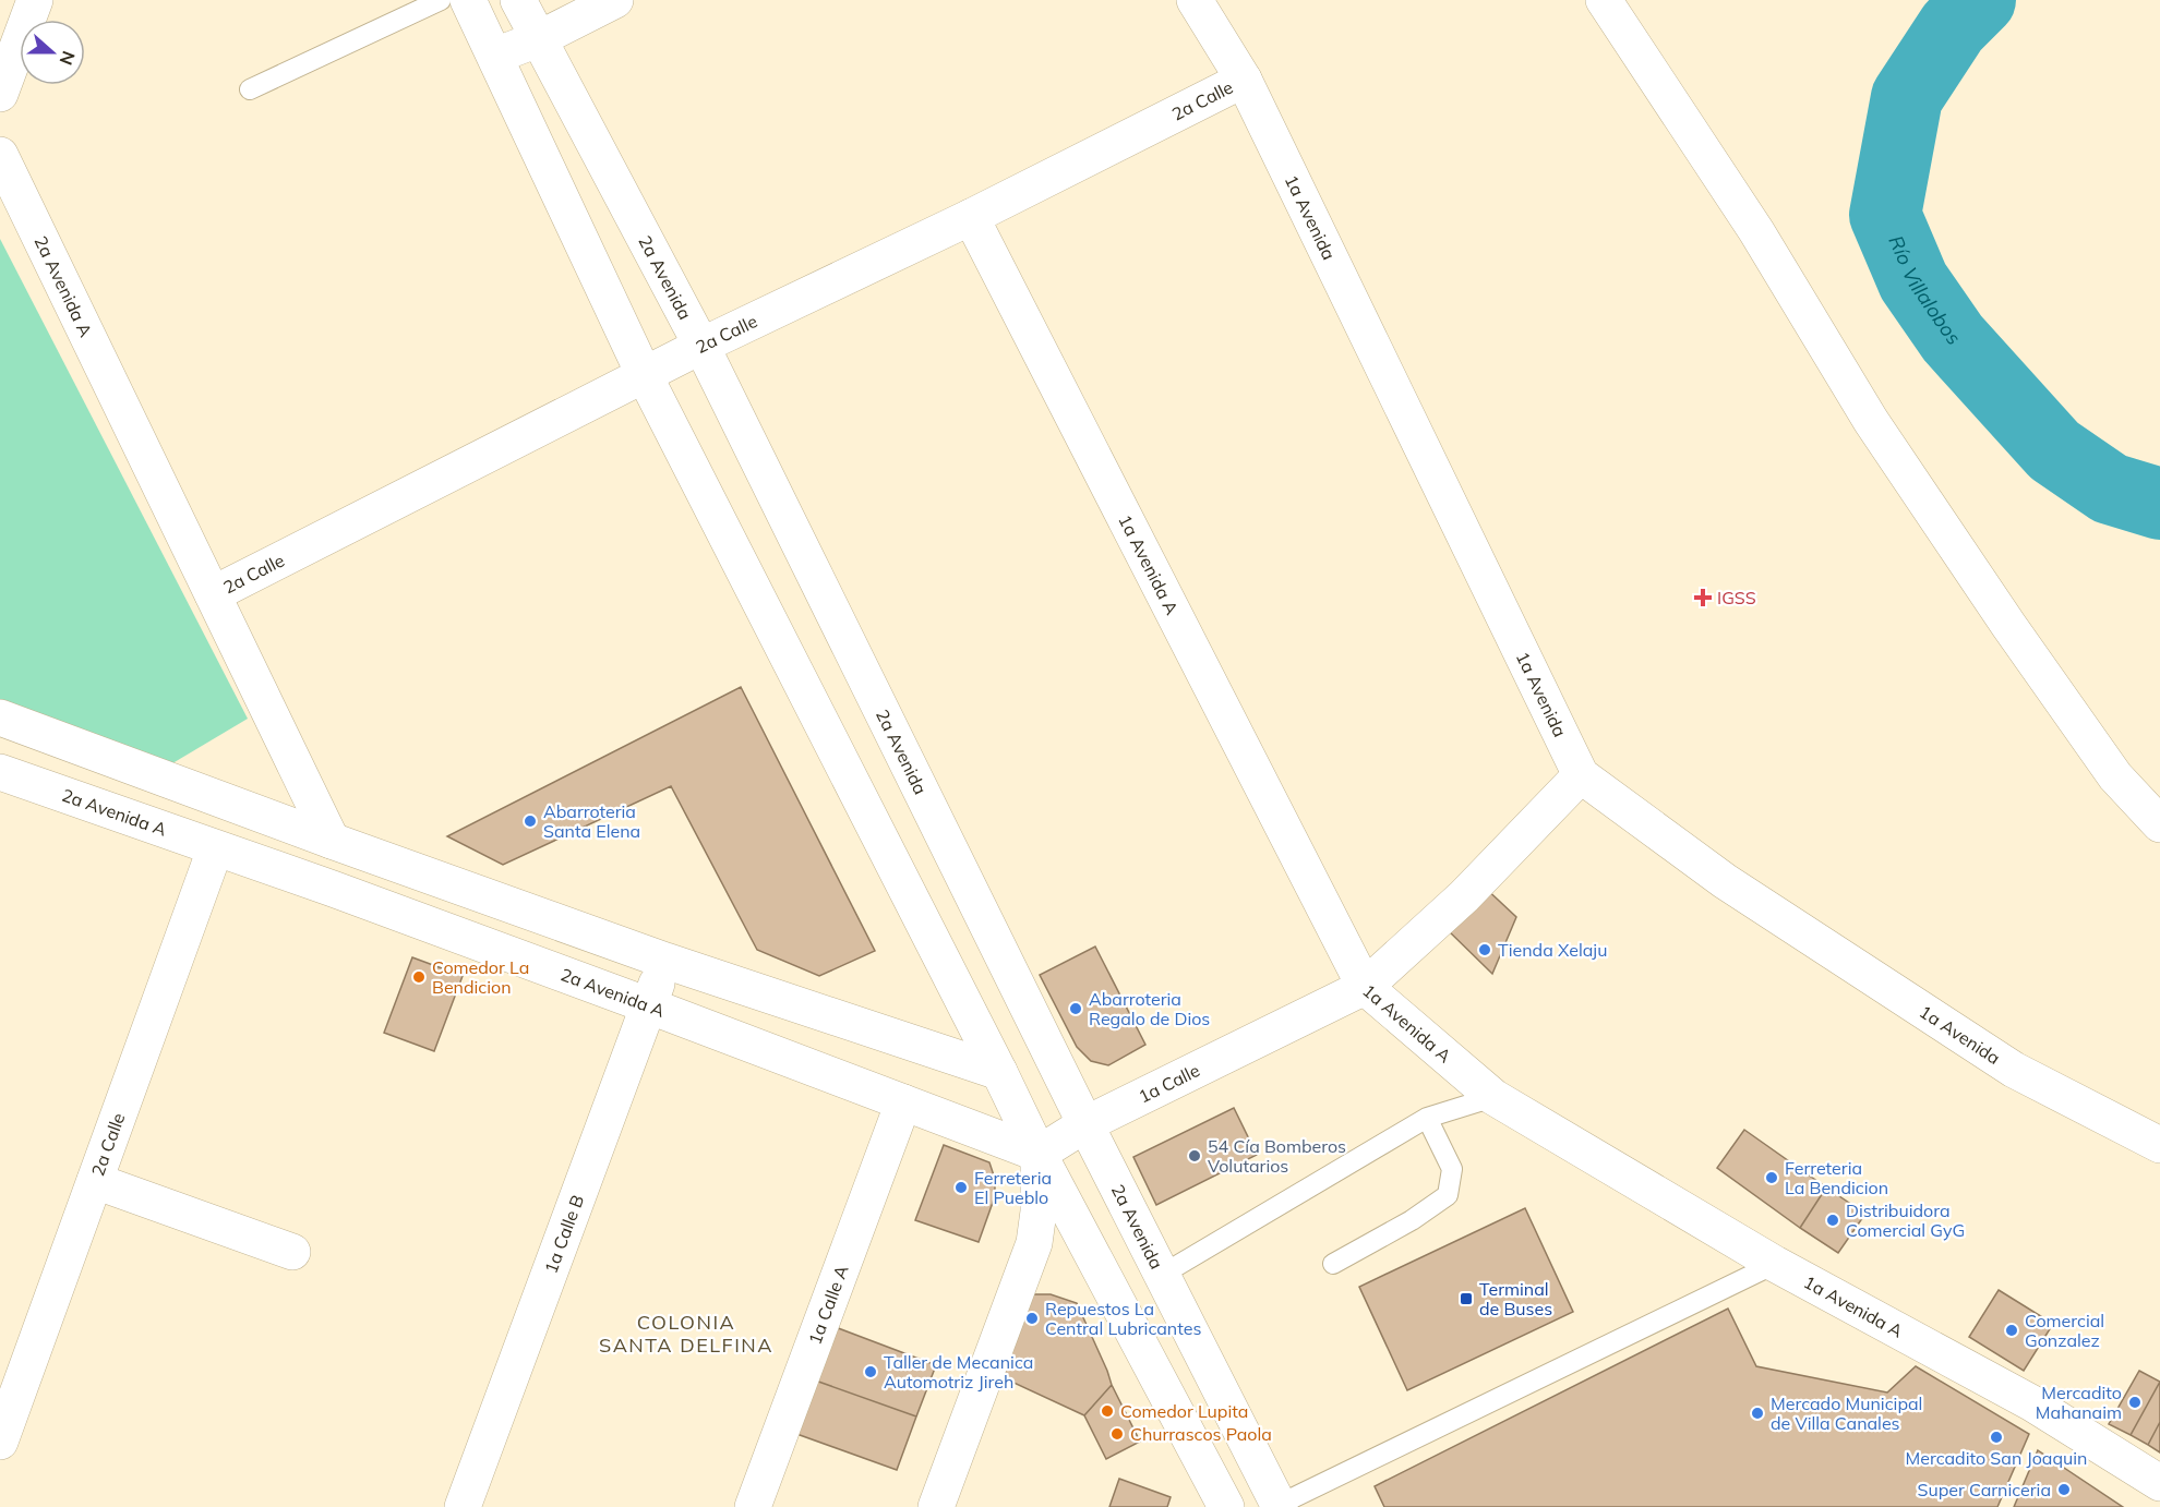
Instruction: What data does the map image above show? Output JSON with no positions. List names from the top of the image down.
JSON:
{
  "streets": {
    "street": [
      "2a Calle",
      "1a Avenida",
      "2a Avenida",
      "2a Avenida A",
      "1a Avenida A",
      "1a Calle",
      "1a Calle B",
      "1a Calle A"
    ]
  },
  "crossings": [
    ["2a Calle", "1a Avenida"],
    ["2a Calle", "2a Avenida"],
    ["2a Calle", "2a Avenida A"],
    ["2a Calle", "1a Avenida A"],
    ["1a Avenida", "1a Calle"],
    ["2a Avenida", "1a Calle"],
    ["2a Avenida A", "1a Calle"],
    ["2a Avenida A", "1a Calle B"],
    ["2a Avenida A", "1a Calle A"],
    ["1a Avenida A", "1a Calle"]
  ],
  "districts": ["COLONIA SANTA DELFINA"],
  "water": ["Río Villalobos"],
  "places": {
    "health": ["IGSS"],
    "other": [
      "Abarroteria Santa Elena",
      "Tienda Xelaju",
      "Comedor La Bendicion",
      "Abarroteria Regalo de Dios",
      "54 Cía Bomberos Volutarios",
      "Ferreteria La Bendicion",
      "Ferreteria El Pueblo",
      "Distribuidora Comercial GyG",
      "Repuestos La Central Lubricantes",
      "Comercial Gonzalez",
      "Taller de Mecanica Automotriz Jireh",
      "Mercadito Mahanaim",
      "Comedor Lupita",
      "Mercado Municipal de Villa Canales",
      "Churrascos Paola",
      "Mercadito San Joaquin",
      "Super Carniceria"
    ],
    "transit": ["Terminal de Buses"]
  },
  "north": "right"
}
